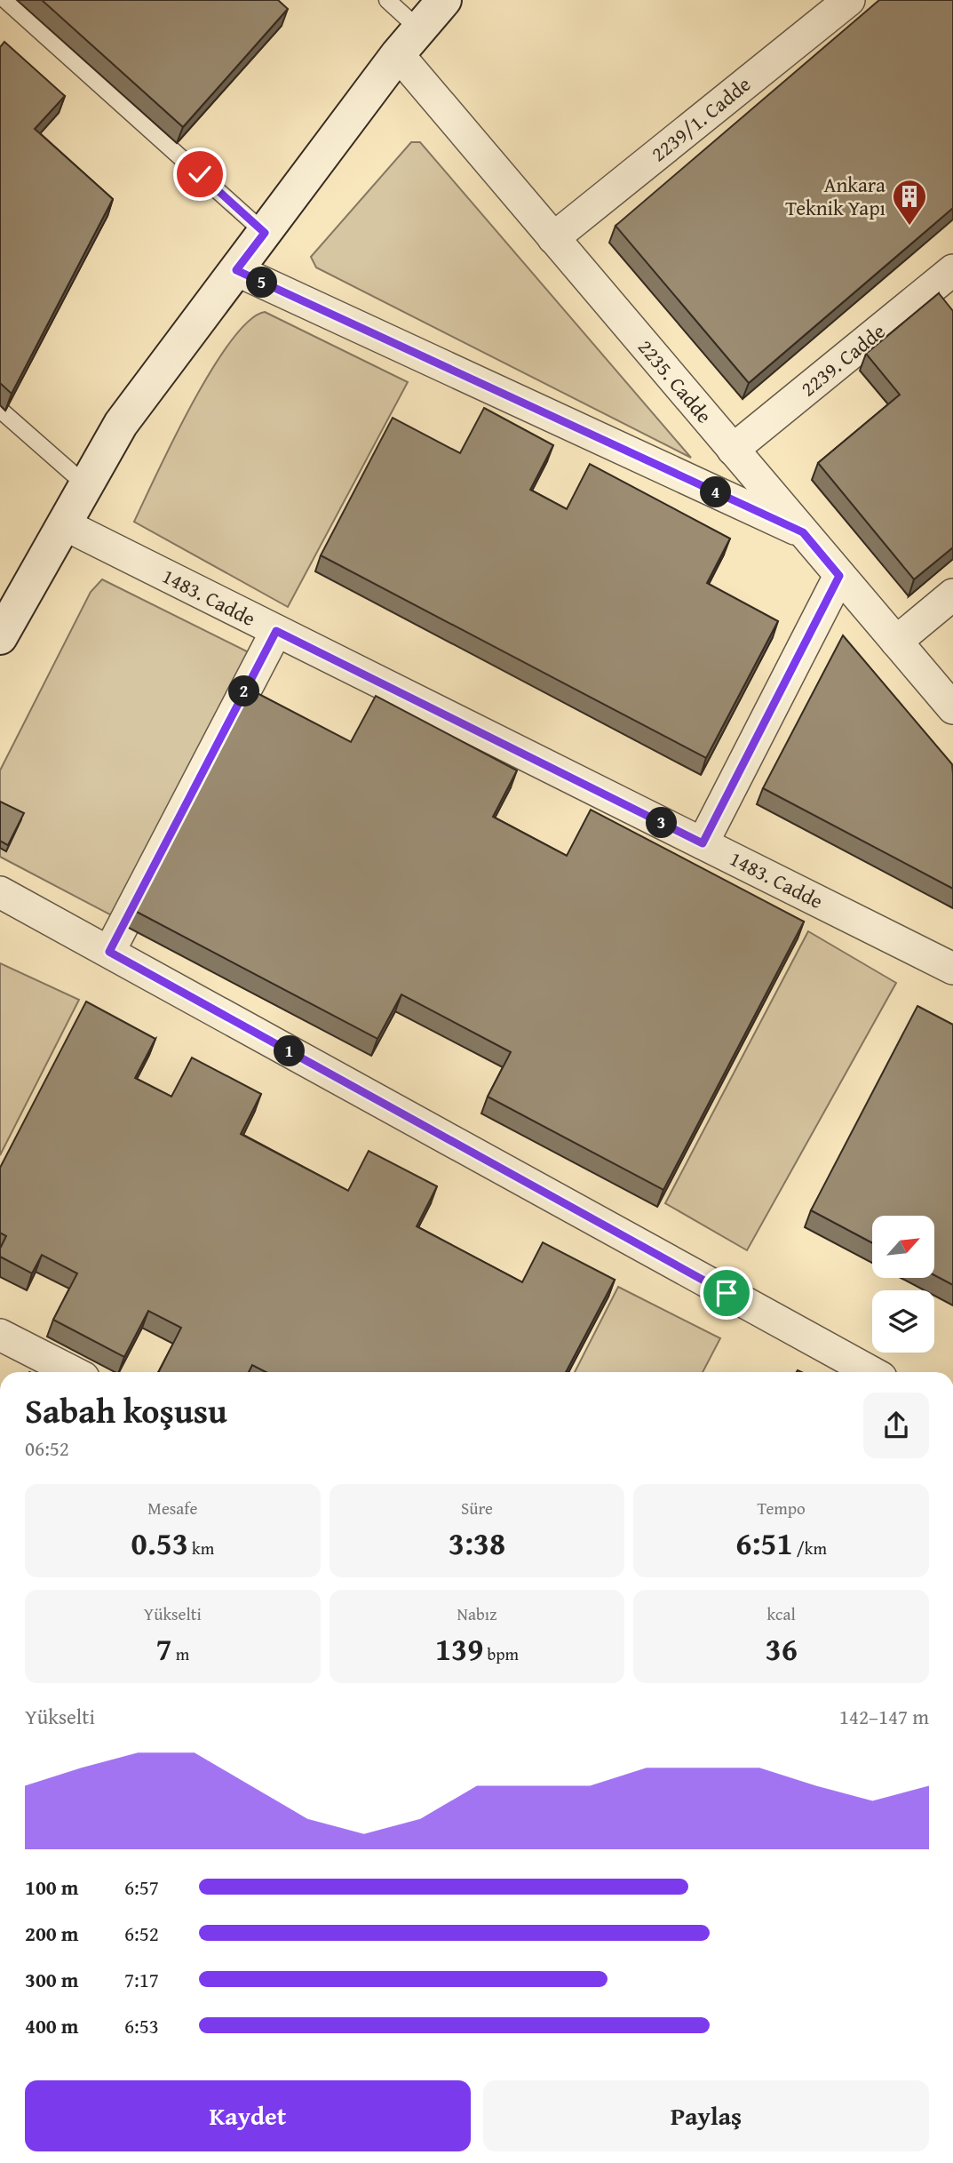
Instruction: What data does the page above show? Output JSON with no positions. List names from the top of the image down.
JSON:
{
  "streets": {
    "street": [
      "2239/1. Cadde",
      "2239. Cadde",
      "2235. Cadde",
      "1483. Cadde"
    ]
  },
  "crossings": [
    ["2239/1. Cadde", "2235. Cadde"],
    ["2239. Cadde", "2235. Cadde"]
  ],
  "places": {
    "building": ["Ankara Teknik Yapı"]
  },
  "north": "top right",
  "page": {
    "pins": [
      "5",
      "4",
      "2",
      "3",
      "1"
    ],
    "heading": ["Sabah koşusu", "06:52"],
    "stats": [
      ["Mesafe", "0.53 km"],
      ["Süre", "3:38"],
      ["Tempo", "6:51 /km"],
      ["Yükselti", "7 m"],
      ["Nabız", "139 bpm"],
      ["kcal", "36"]
    ],
    "chart": ["Yükselti", "142–147 m"],
    "list": [
      {
        "name": "100 m",
        "note": "6:57"
      },
      {
        "name": "200 m",
        "note": "6:52"
      },
      {
        "name": "300 m",
        "note": "7:17"
      },
      {
        "name": "400 m",
        "note": "6:53"
      }
    ],
    "buttons": ["Kaydet", "Paylaş"]
  }
}
